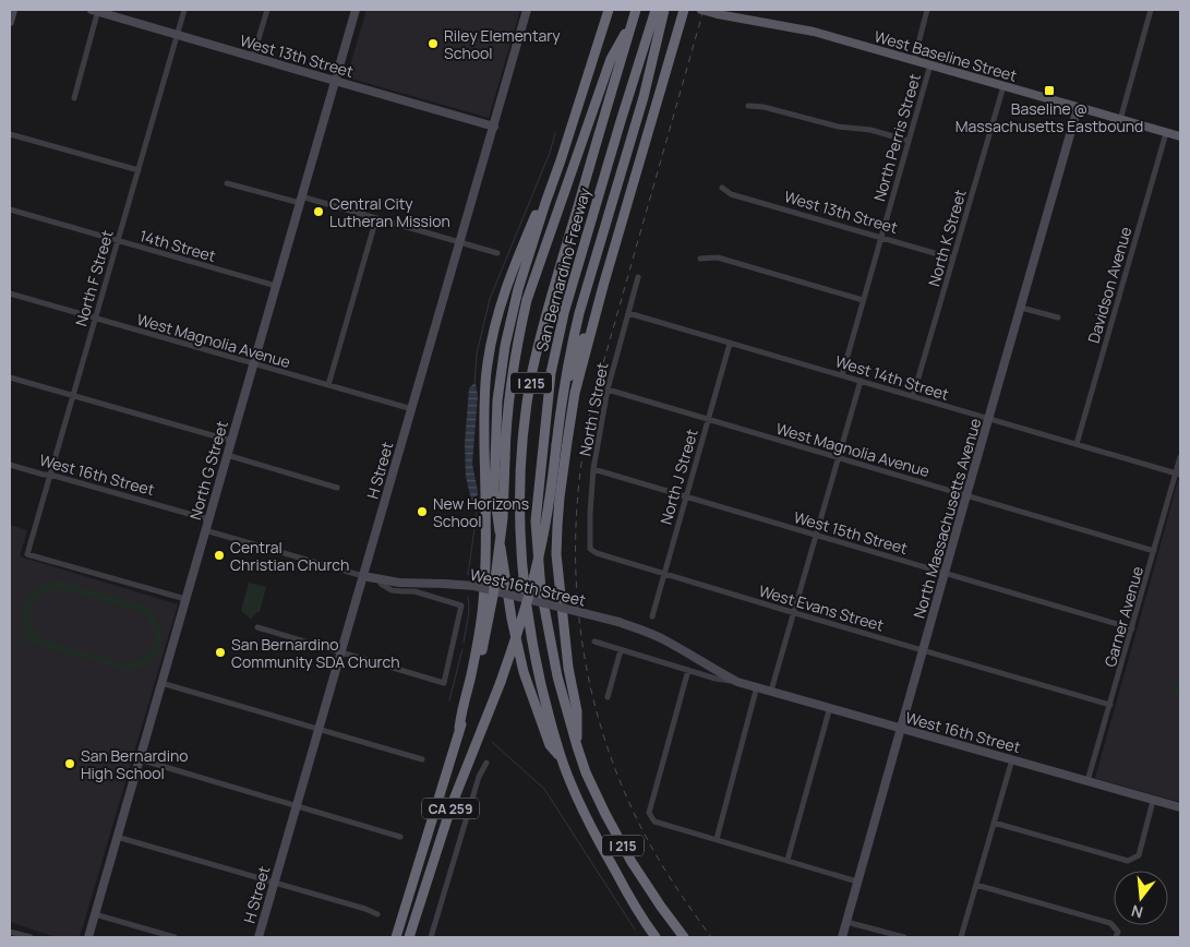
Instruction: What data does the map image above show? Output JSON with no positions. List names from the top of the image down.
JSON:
{
  "streets": {
    "highway": ["San Bernardino Freeway", "I 215", "CA 259"],
    "main road": ["West Baseline Street"],
    "street": [
      "West 13th Street",
      "North Perris Street",
      "North K Street",
      "14th Street",
      "North F Street",
      "Davidson Avenue",
      "West Magnolia Avenue",
      "West 14th Street",
      "North I Street",
      "North G Street",
      "H Street",
      "West 16th Street",
      "North J Street",
      "North Massachusetts Avenue",
      "West 15th Street",
      "West Evans Street",
      "Garner Avenue"
    ]
  },
  "crossings": [
    ["West 13th Street", "North Perris Street"],
    ["West 13th Street", "North K Street"],
    ["West 13th Street", "North F Street"],
    ["West 13th Street", "North G Street"],
    ["West 13th Street", "H Street"],
    ["West Baseline Street", "North Perris Street"],
    ["West Baseline Street", "North K Street"],
    ["West Baseline Street", "Davidson Avenue"],
    ["West Baseline Street", "North Massachusetts Avenue"],
    ["North Perris Street", "West 14th Street"],
    ["North K Street", "West 14th Street"],
    ["14th Street", "North F Street"],
    ["14th Street", "North G Street"],
    ["North F Street", "West Magnolia Avenue"],
    ["North F Street", "North G Street"],
    ["North F Street", "West 16th Street"],
    ["Davidson Avenue", "West 14th Street"],
    ["West Magnolia Avenue", "North I Street"],
    ["West Magnolia Avenue", "North G Street"],
    ["West Magnolia Avenue", "H Street"],
    ["West Magnolia Avenue", "North J Street"],
    ["West Magnolia Avenue", "North Massachusetts Avenue"],
    ["West Magnolia Avenue", "Garner Avenue"],
    ["West 14th Street", "North I Street"],
    ["West 14th Street", "North J Street"],
    ["West 14th Street", "North Massachusetts Avenue"],
    ["West 14th Street", "Garner Avenue"],
    ["North I Street", "West 15th Street"],
    ["North I Street", "West Evans Street"],
    ["North G Street", "West 16th Street"],
    ["H Street", "West 16th Street"],
    ["West 16th Street", "North Massachusetts Avenue"],
    ["West 16th Street", "Garner Avenue"],
    ["North J Street", "West 15th Street"],
    ["North J Street", "West Evans Street"],
    ["North Massachusetts Avenue", "West 15th Street"],
    ["North Massachusetts Avenue", "West Evans Street"],
    ["West 15th Street", "Garner Avenue"],
    ["West Evans Street", "Garner Avenue"]
  ],
  "places": {
    "other": [
      "Riley Elementary School",
      "Central City Lutheran Mission",
      "New Horizons School",
      "Central Christian Church",
      "San Bernardino Community SDA Church",
      "San Bernardino High School"
    ],
    "transit": ["Baseline @ Massachusetts Eastbound"]
  },
  "north": "bottom"
}
